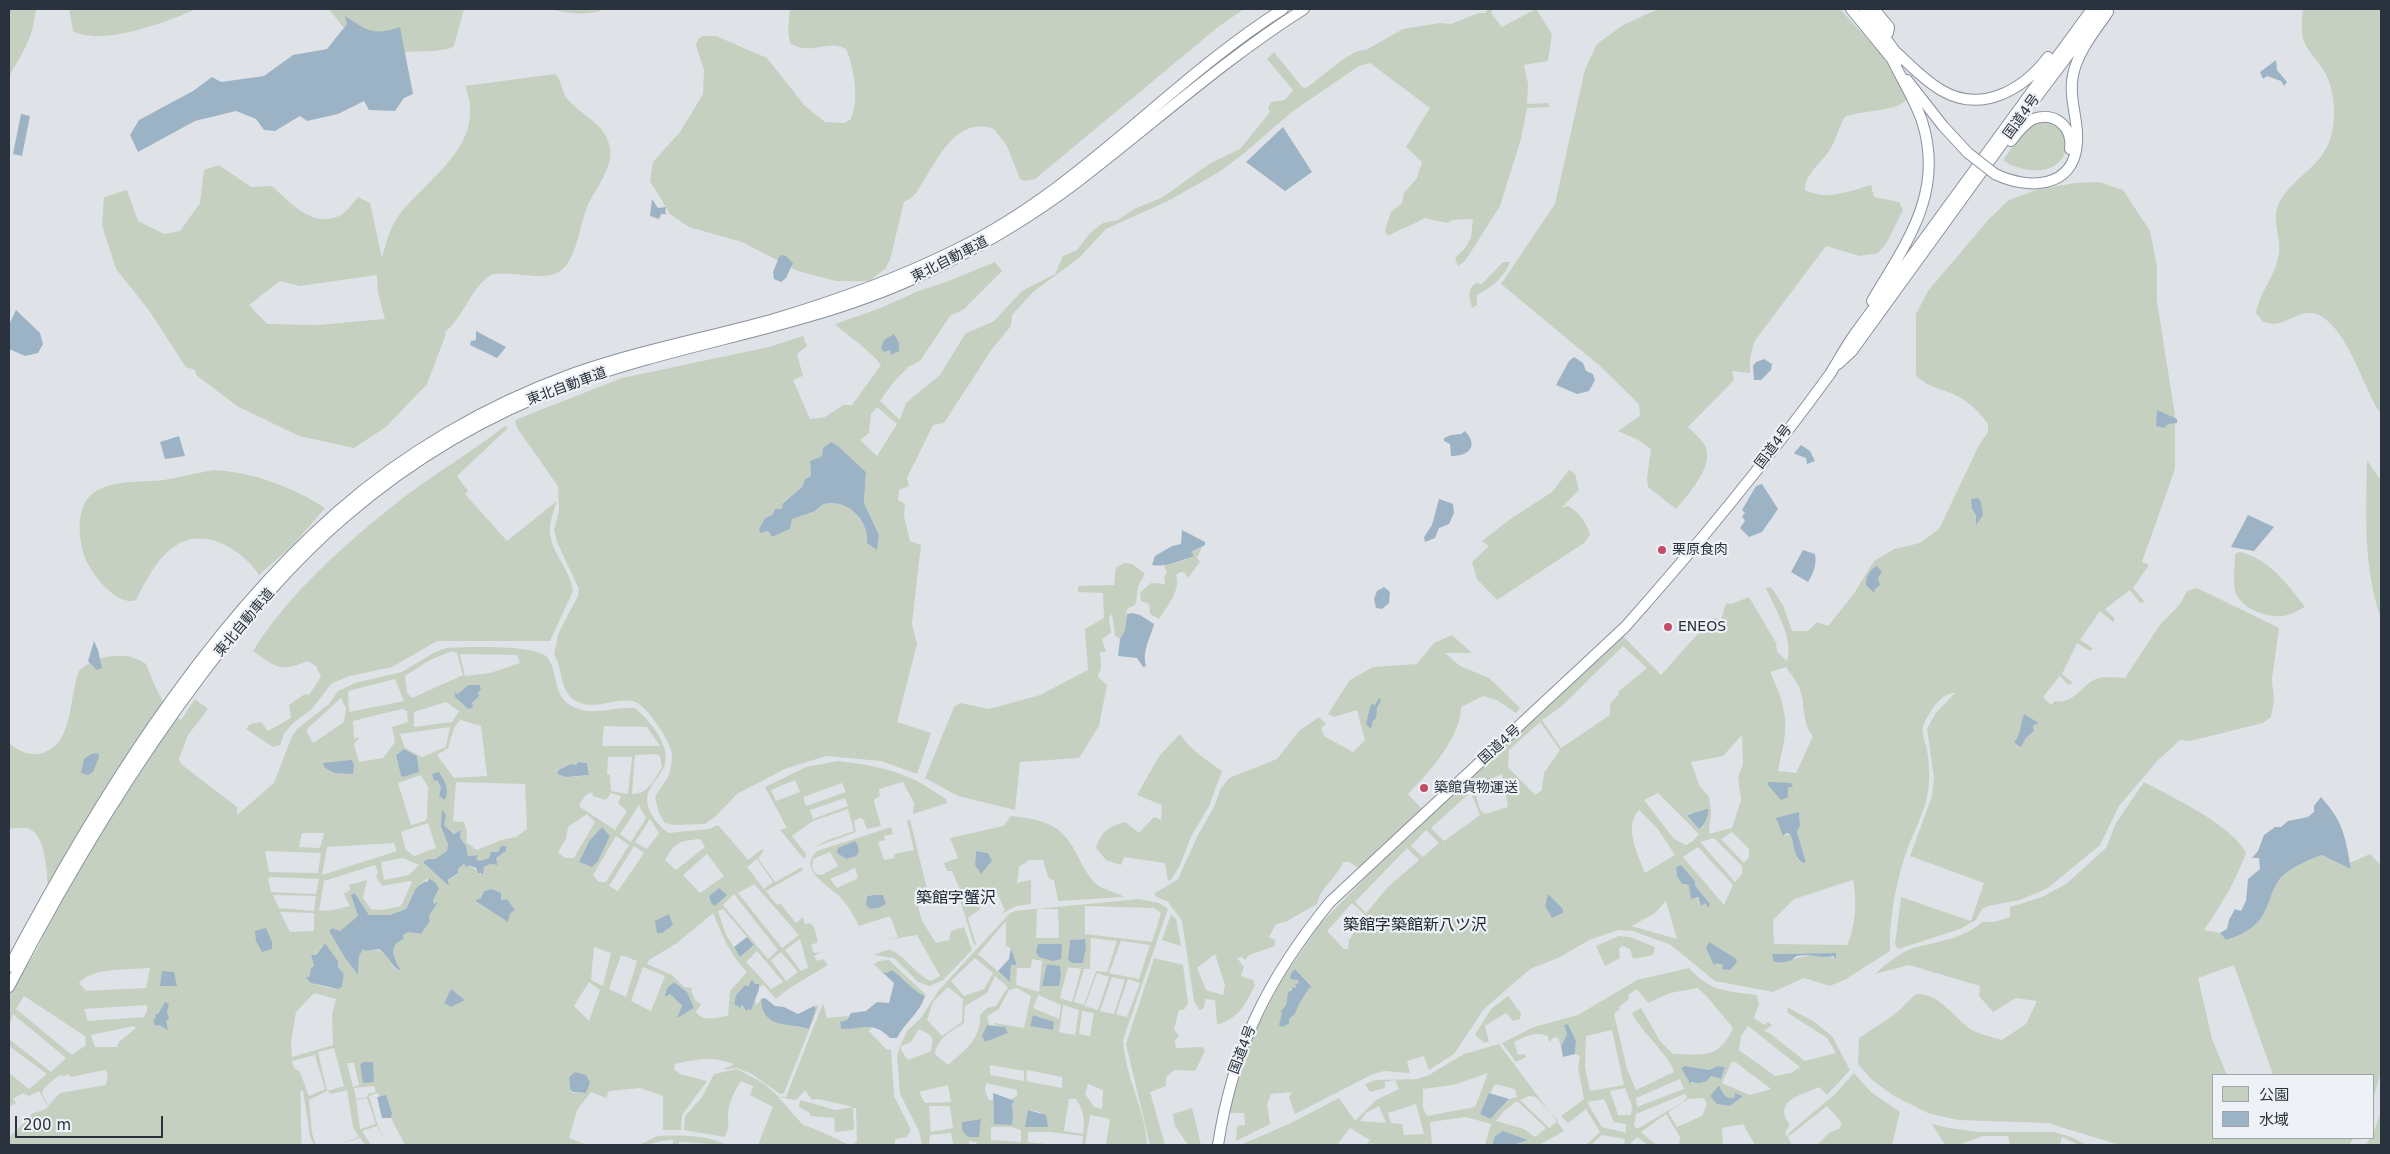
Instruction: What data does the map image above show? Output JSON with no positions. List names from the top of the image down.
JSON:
{
  "streets": {
    "highway": ["国道4号", "東北自動車道"]
  },
  "districts": ["築館字蟹沢", "築館字築館新八ツ沢"],
  "places": ["栗原食肉", "ENEOS", "築館貨物運送"],
  "legend": ["公園", "水域"],
  "scale_bar": "200 m"
}
